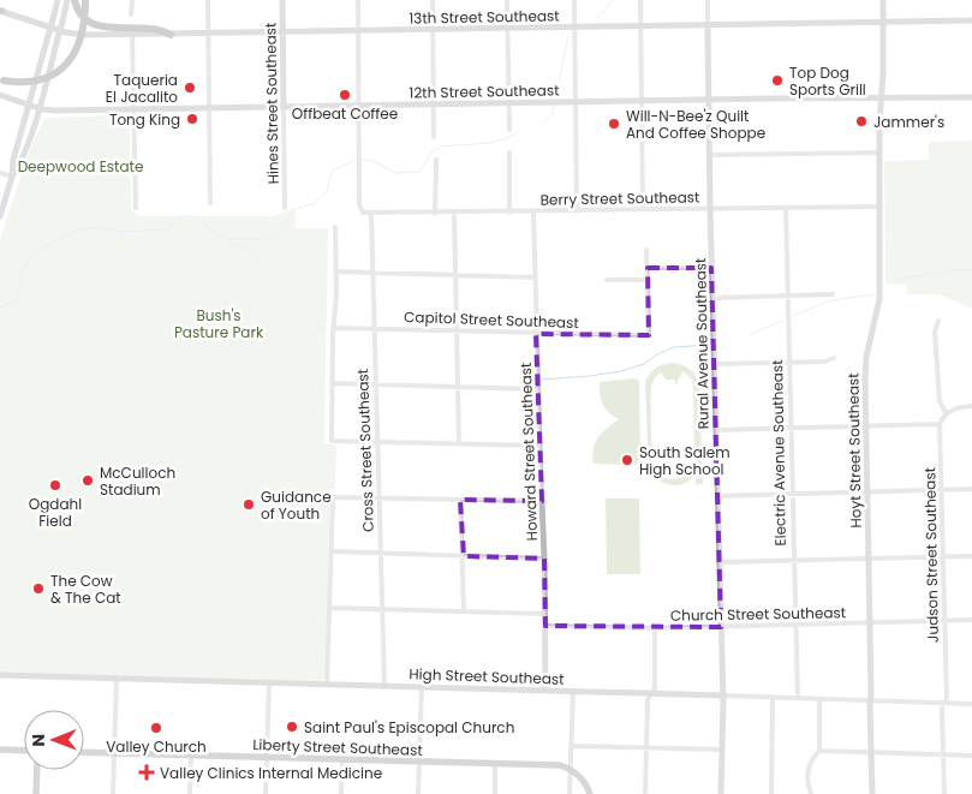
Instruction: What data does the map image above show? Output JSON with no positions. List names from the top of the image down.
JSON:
{
  "streets": {
    "main road": ["Liberty Street Southeast"],
    "street": [
      "13th Street Southeast",
      "12th Street Southeast",
      "Hines Street Southeast",
      "Berry Street Southeast",
      "Capitol Street Southeast",
      "Rural Avenue Southeast",
      "Cross Street Southeast",
      "Hoyt Street Southeast",
      "Howard Street Southeast",
      "Electric Avenue Southeast",
      "Judson Street Southeast",
      "Church Street Southeast",
      "High Street Southeast"
    ]
  },
  "crossings": [
    ["13th Street Southeast", "Hines Street Southeast"],
    ["13th Street Southeast", "Rural Avenue Southeast"],
    ["13th Street Southeast", "Hoyt Street Southeast"],
    ["12th Street Southeast", "Hines Street Southeast"],
    ["12th Street Southeast", "Berry Street Southeast"],
    ["12th Street Southeast", "Rural Avenue Southeast"],
    ["12th Street Southeast", "Hoyt Street Southeast"],
    ["Berry Street Southeast", "Rural Avenue Southeast"],
    ["Berry Street Southeast", "Cross Street Southeast"],
    ["Berry Street Southeast", "Hoyt Street Southeast"],
    ["Berry Street Southeast", "Howard Street Southeast"],
    ["Berry Street Southeast", "Electric Avenue Southeast"],
    ["Capitol Street Southeast", "Cross Street Southeast"],
    ["Capitol Street Southeast", "Howard Street Southeast"],
    ["Rural Avenue Southeast", "Church Street Southeast"],
    ["Rural Avenue Southeast", "High Street Southeast"],
    ["Cross Street Southeast", "High Street Southeast"],
    ["Hoyt Street Southeast", "Church Street Southeast"],
    ["Hoyt Street Southeast", "High Street Southeast"],
    ["Howard Street Southeast", "Church Street Southeast"],
    ["Howard Street Southeast", "High Street Southeast"],
    ["Electric Avenue Southeast", "Church Street Southeast"],
    ["Electric Avenue Southeast", "High Street Southeast"],
    ["Judson Street Southeast", "Church Street Southeast"],
    ["Judson Street Southeast", "High Street Southeast"]
  ],
  "parks": ["Deepwood Estate", "Bush's Pasture Park"],
  "places": {
    "other": [
      "Top Dog Sports Grill",
      "Taqueria El Jacalito",
      "Offbeat Coffee",
      "Tong King",
      "Jammer's",
      "Will-N-Bee'z Quilt And Coffee Shoppe",
      "South Salem High School",
      "McCulloch Stadium",
      "Ogdahl Field",
      "Guidance of Youth",
      "The Cow & The Cat",
      "Saint Paul's Episcopal Church",
      "Valley Church"
    ],
    "health": ["Valley Clinics Internal Medicine"]
  },
  "north": "left"
}
